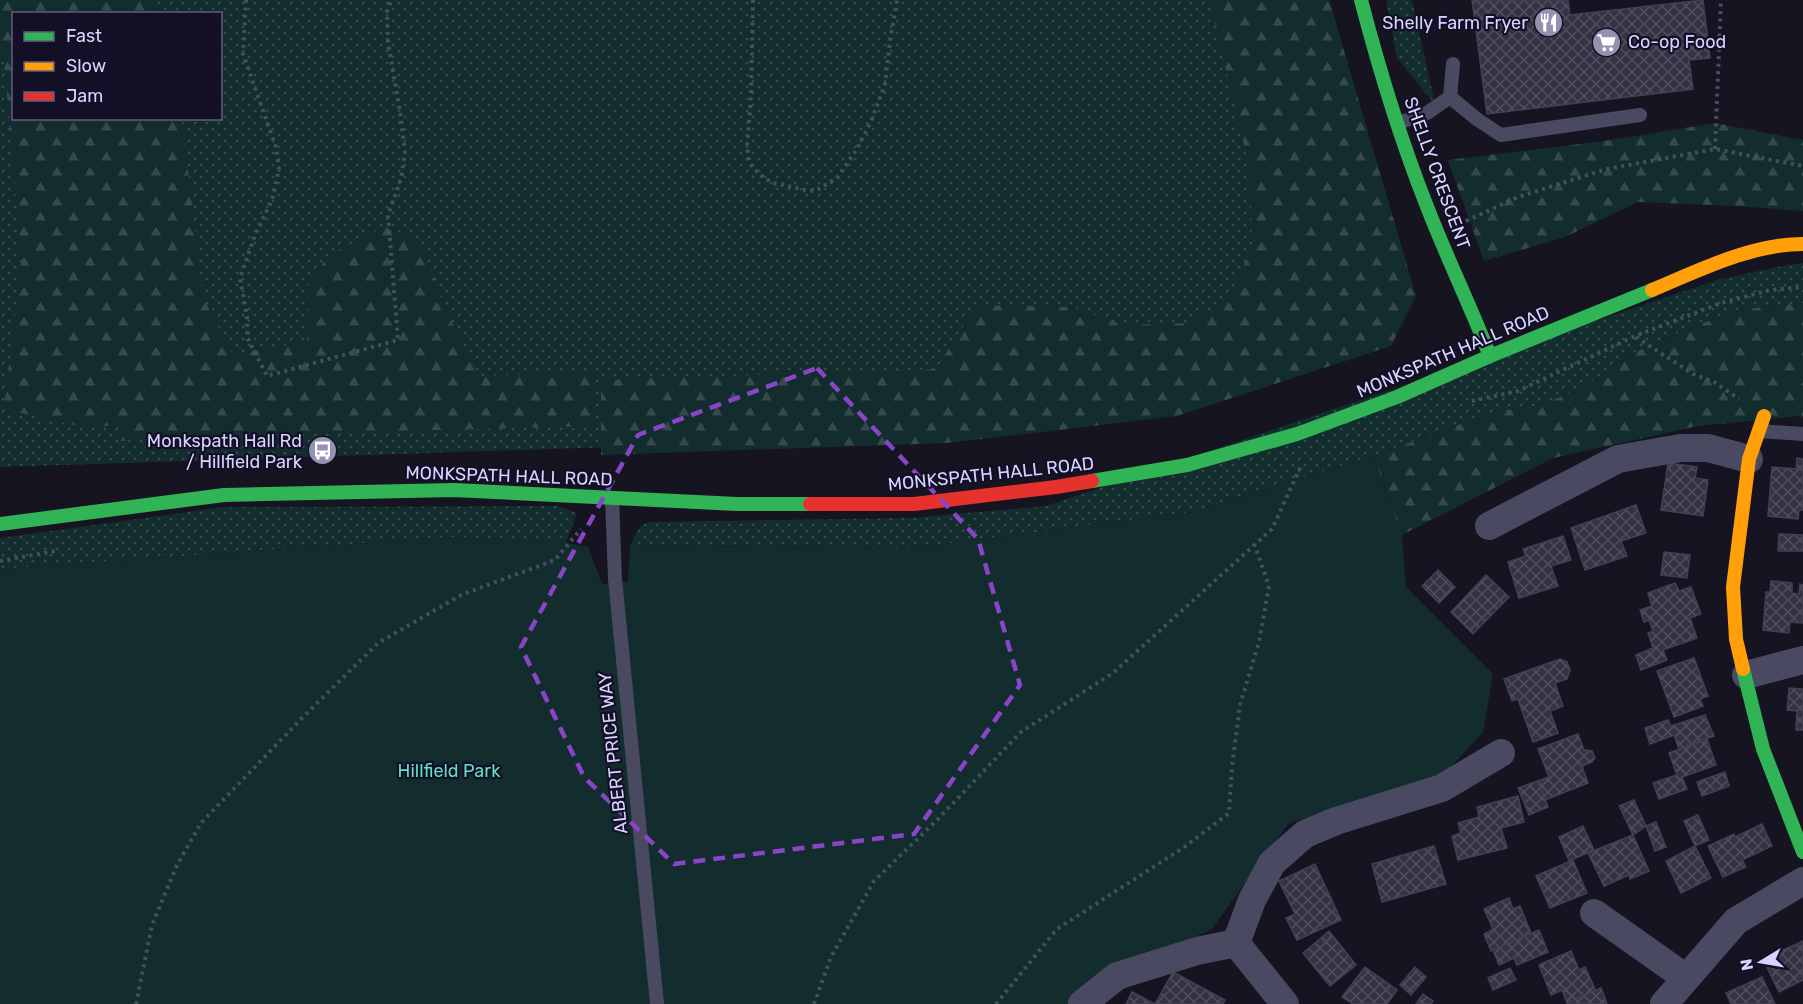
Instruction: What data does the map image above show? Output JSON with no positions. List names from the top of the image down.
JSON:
{
  "streets": {
    "street": ["SHELLY CRESCENT", "MONKSPATH HALL ROAD"],
    "lane": ["ALBERT PRICE WAY"]
  },
  "crossings": [
    ["SHELLY CRESCENT", "MONKSPATH HALL ROAD"],
    ["MONKSPATH HALL ROAD", "ALBERT PRICE WAY"]
  ],
  "parks": ["Hillfield Park"],
  "places": {
    "restaurant": ["Shelly Farm Fryer"],
    "supermarket": ["Co-op Food"],
    "bus stop": ["Monkspath Hall Rd / Hillfield Park"]
  },
  "legend": ["Fast", "Slow", "Jam"],
  "north": "left"
}
